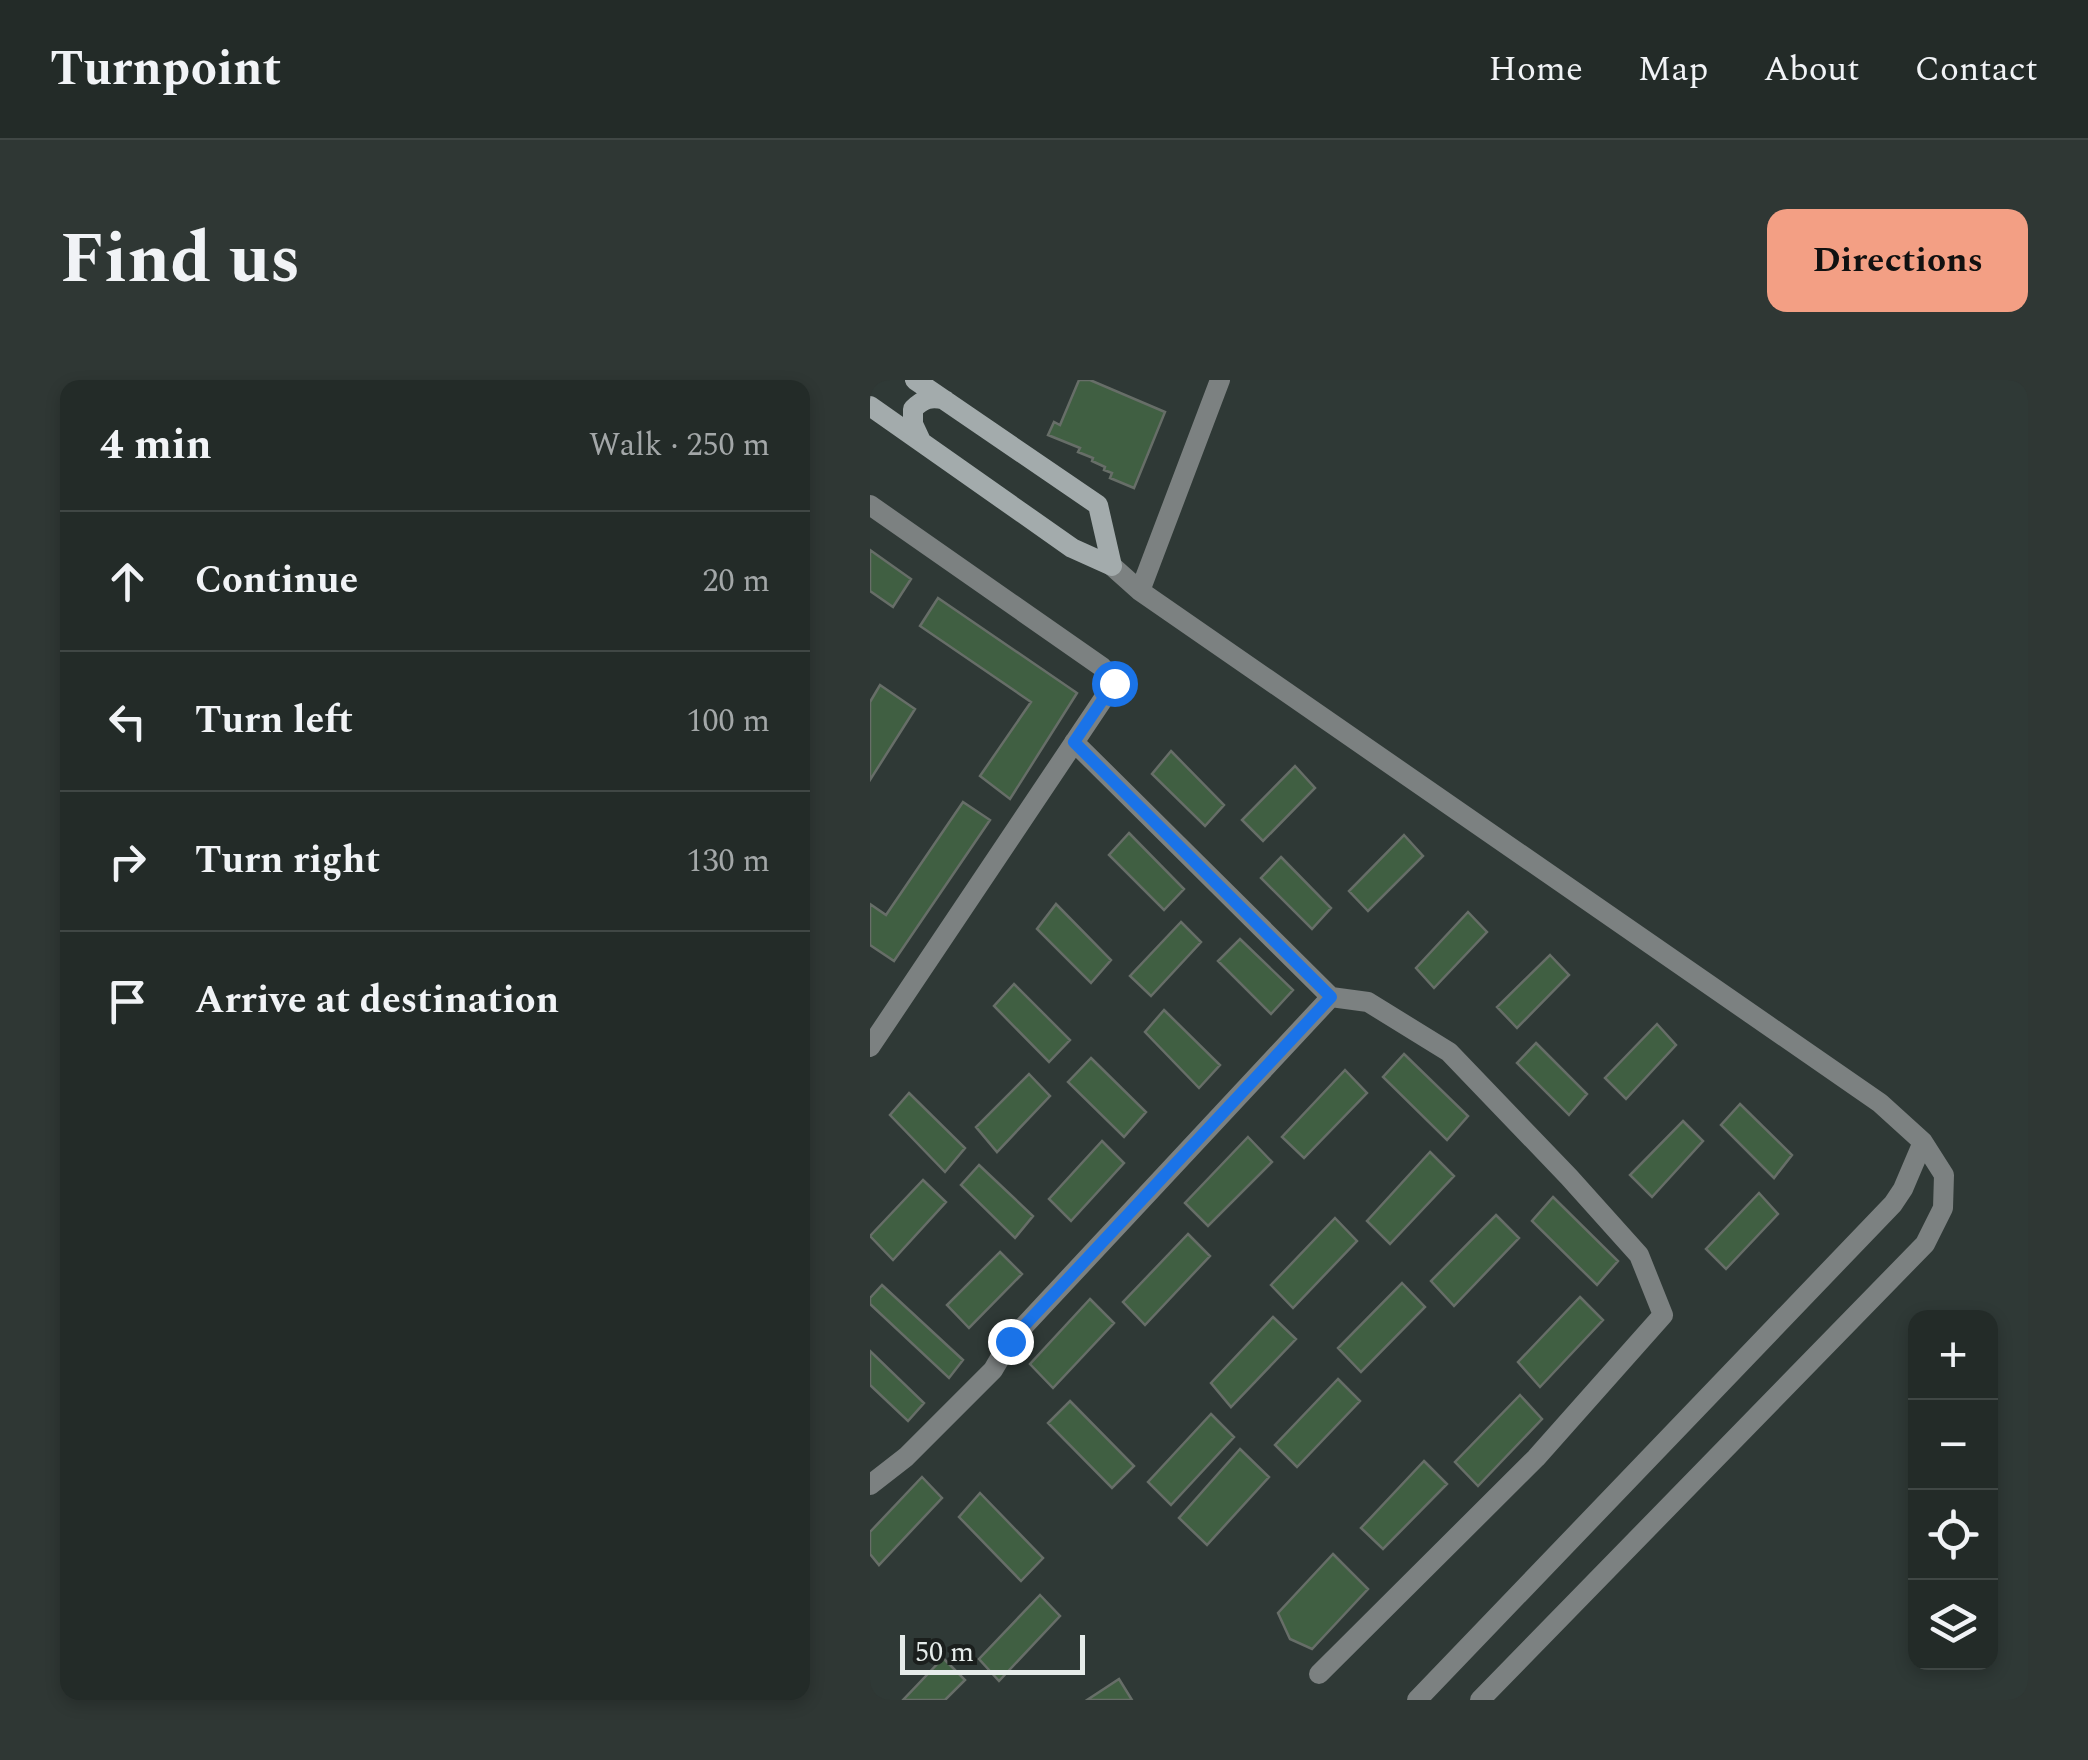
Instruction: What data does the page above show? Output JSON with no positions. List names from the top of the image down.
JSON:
{
  "scale_bar": "50 m",
  "page": {
    "header": "Turnpoint",
    "nav": [
      "Home",
      "Map",
      "About",
      "Contact"
    ],
    "title": "Find us",
    "buttons": "Directions",
    "heading": ["4 min", "Walk · 250 m"],
    "list": [
      ["Continue", "20 m"],
      ["Turn left", "100 m"],
      ["Turn right", "130 m"],
      "Arrive at destination"
    ],
    "map_buttons": ["+", "−"],
    "scale": "50 m"
  }
}
